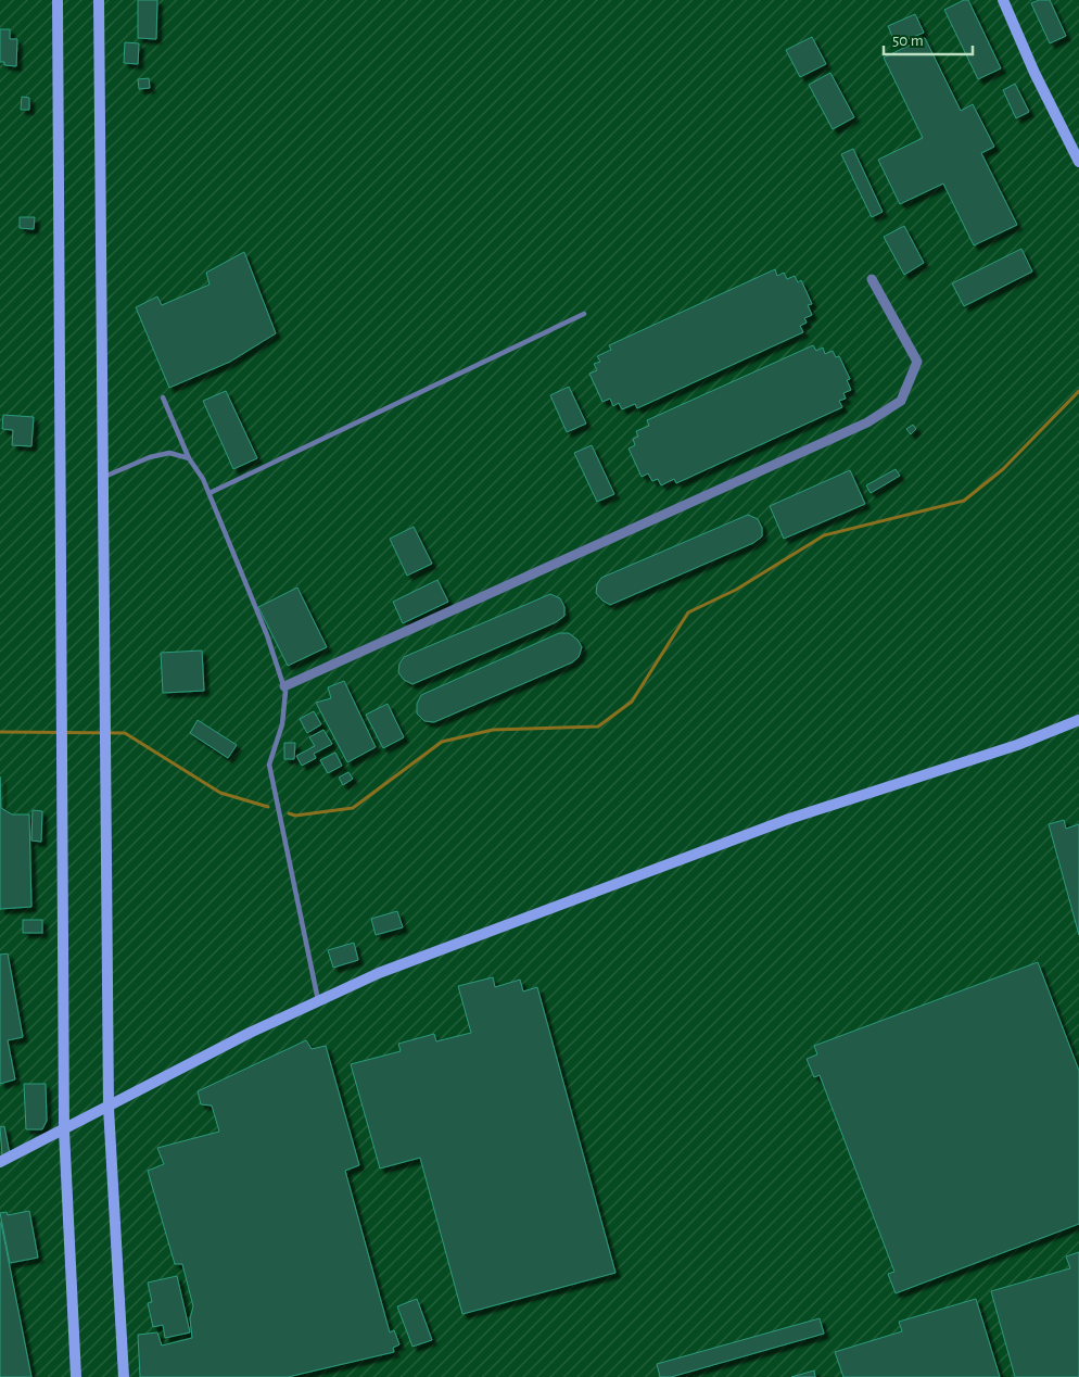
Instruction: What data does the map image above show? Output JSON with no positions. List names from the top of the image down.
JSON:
{
  "scale_bar": "50 m"
}
